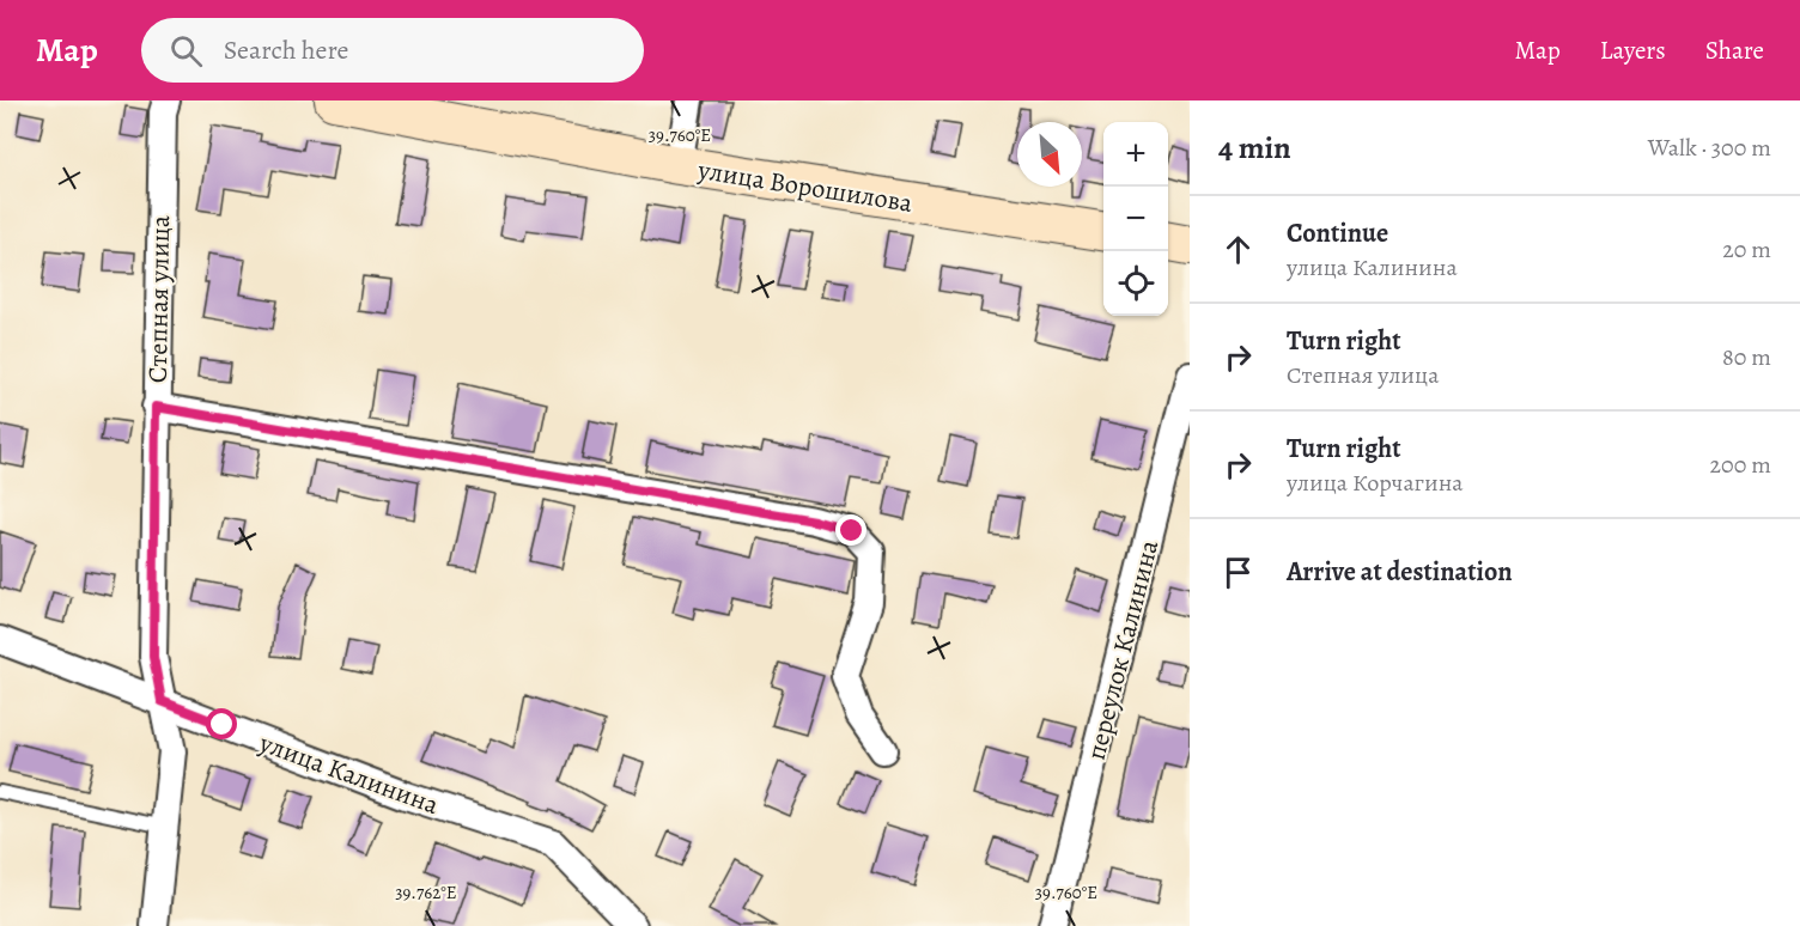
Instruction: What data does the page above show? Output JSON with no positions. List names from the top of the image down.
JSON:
{
  "streets": {
    "main road": ["улица Ворошилова"],
    "street": ["Степная улица", "переулок Калинина", "улица Калинина"]
  },
  "crossings": [
    ["Степная улица", "улица Калинина"]
  ],
  "north": "bottom right",
  "page": {
    "header": "Map",
    "search": "Search here",
    "nav": ["Map", "Layers", "Share"],
    "heading": ["4 min", "Walk · 300 m"],
    "map_buttons": ["+", "−"],
    "list": [
      ["Continue", "улица Калинина", "20 m"],
      ["Turn right", "Степная улица", "80 m"],
      ["Turn right", "улица Корчагина", "200 m"],
      "Arrive at destination"
    ]
  },
  "coordinates": ["39.760°E", "39.762°E"]
}
